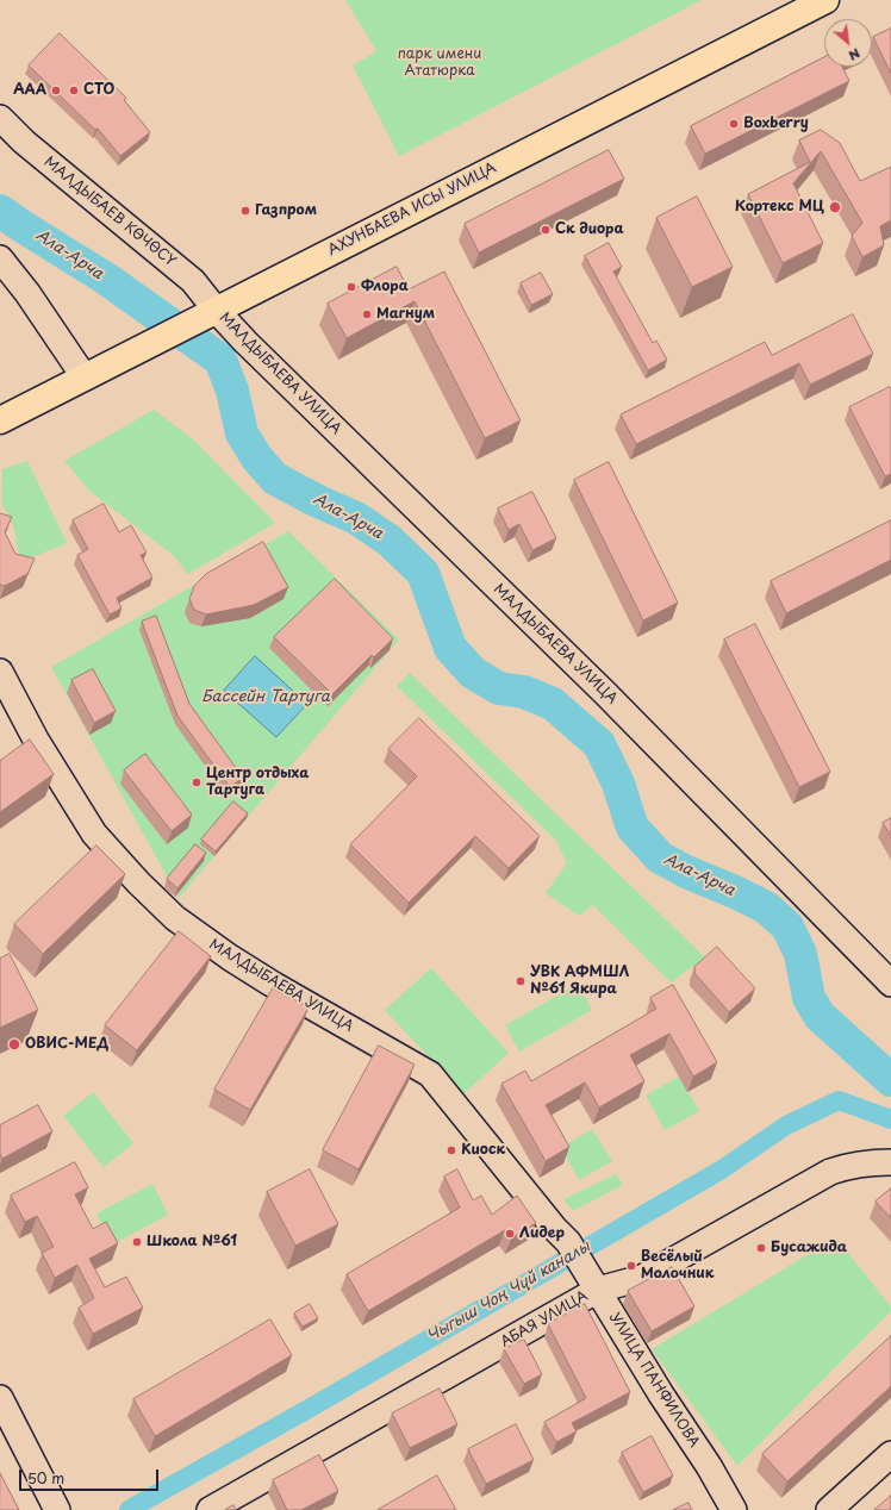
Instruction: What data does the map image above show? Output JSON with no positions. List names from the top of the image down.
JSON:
{
  "streets": {
    "main road": ["АХУНБАЕВА ИСЫ УЛИЦА"],
    "street": [
      "МАЛДЫБАЕВ КӨЧӨСҮ",
      "МАЛДЫБАЕВА УЛИЦА",
      "АБАЯ УЛИЦА",
      "УЛИЦА ПАНФИЛОВА"
    ]
  },
  "crossings": [
    ["АХУНБАЕВА ИСЫ УЛИЦА", "МАЛДЫБАЕВ КӨЧӨСҮ"],
    ["АХУНБАЕВА ИСЫ УЛИЦА", "МАЛДЫБАЕВА УЛИЦА"],
    ["МАЛДЫБАЕВ КӨЧӨСҮ", "МАЛДЫБАЕВА УЛИЦА"],
    ["МАЛДЫБАЕВА УЛИЦА", "УЛИЦА ПАНФИЛОВА"],
    ["АБАЯ УЛИЦА", "УЛИЦА ПАНФИЛОВА"]
  ],
  "water": ["Ала-Арча", "Бассейн Тартуга", "Чыгыш Чоң Чүй каналы"],
  "parks": ["парк имени Ататюрка"],
  "places": [
    "ААА",
    "CTO",
    "Boxberry",
    "Кортекс МЦ",
    "Газпром",
    "Ск диора",
    "Флора",
    "Магнум",
    "Центр отдыха Тартуга",
    "УВК АФМШЛ №61 Якира",
    "ОВИС-МЕД",
    "Киоск",
    "Лидер",
    "Школа №61",
    "Бусажида",
    "Весёлый Молочник"
  ],
  "scale_bar": "50 m",
  "north": "bottom right"
}
